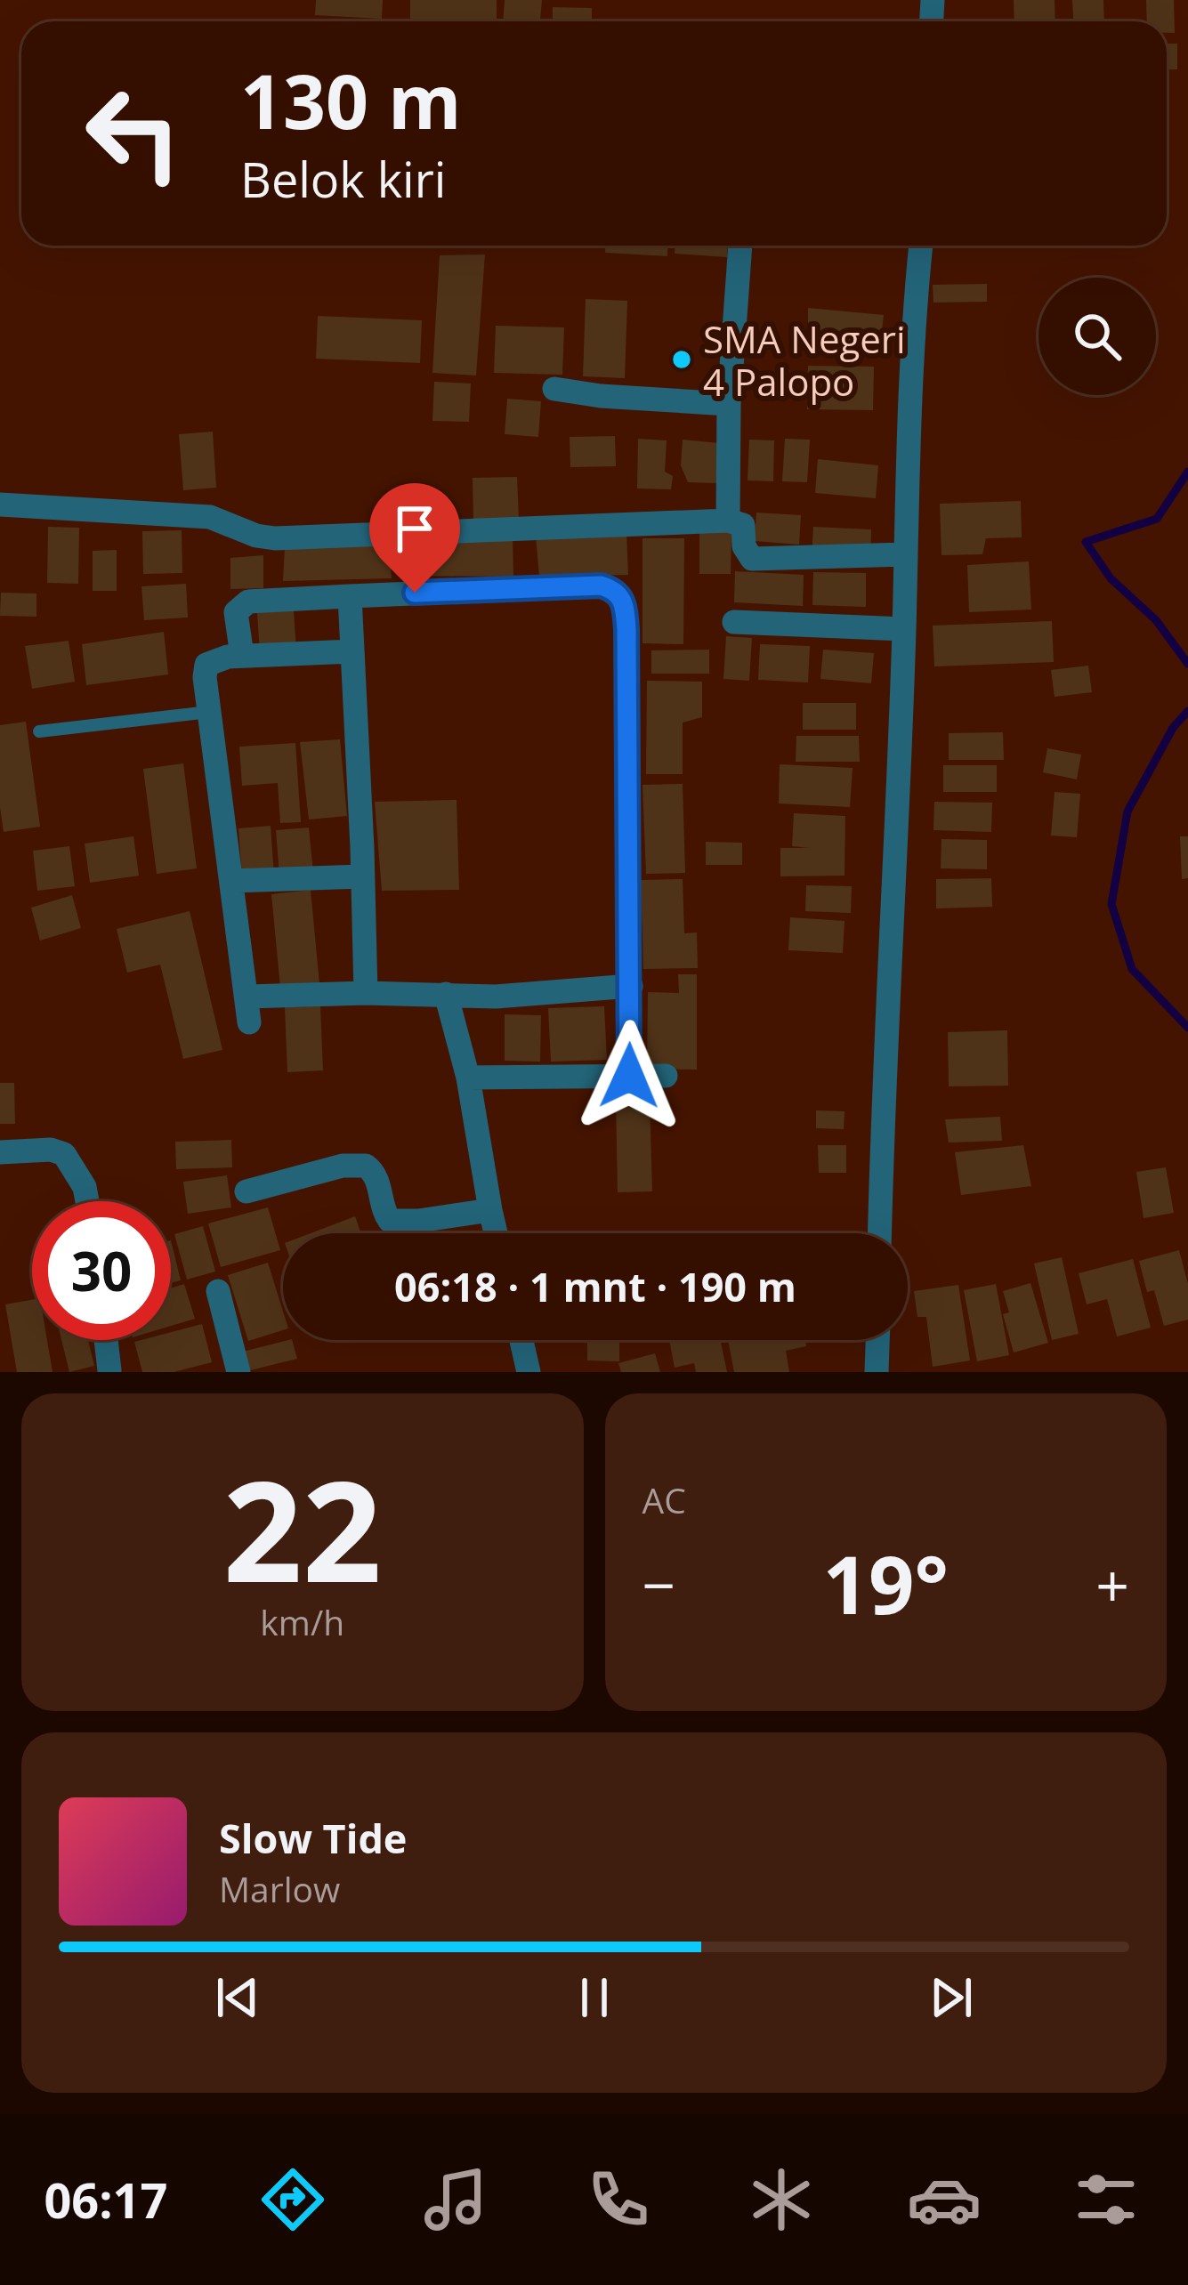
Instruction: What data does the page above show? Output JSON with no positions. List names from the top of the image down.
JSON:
{
  "places": ["SMA Negeri 4 Palopo"],
  "page": {
    "turn": ["130 m", "Belok kiri"],
    "limit": "30",
    "trip": "06:18 · 1 mnt · 190 m",
    "tile": [
      ["22", "km/h"],
      "AC"
    ],
    "heat": ["−", "19°", "+"],
    "song": ["Slow Tide", "Marlow"],
    "tabs": "06:17"
  }
}
